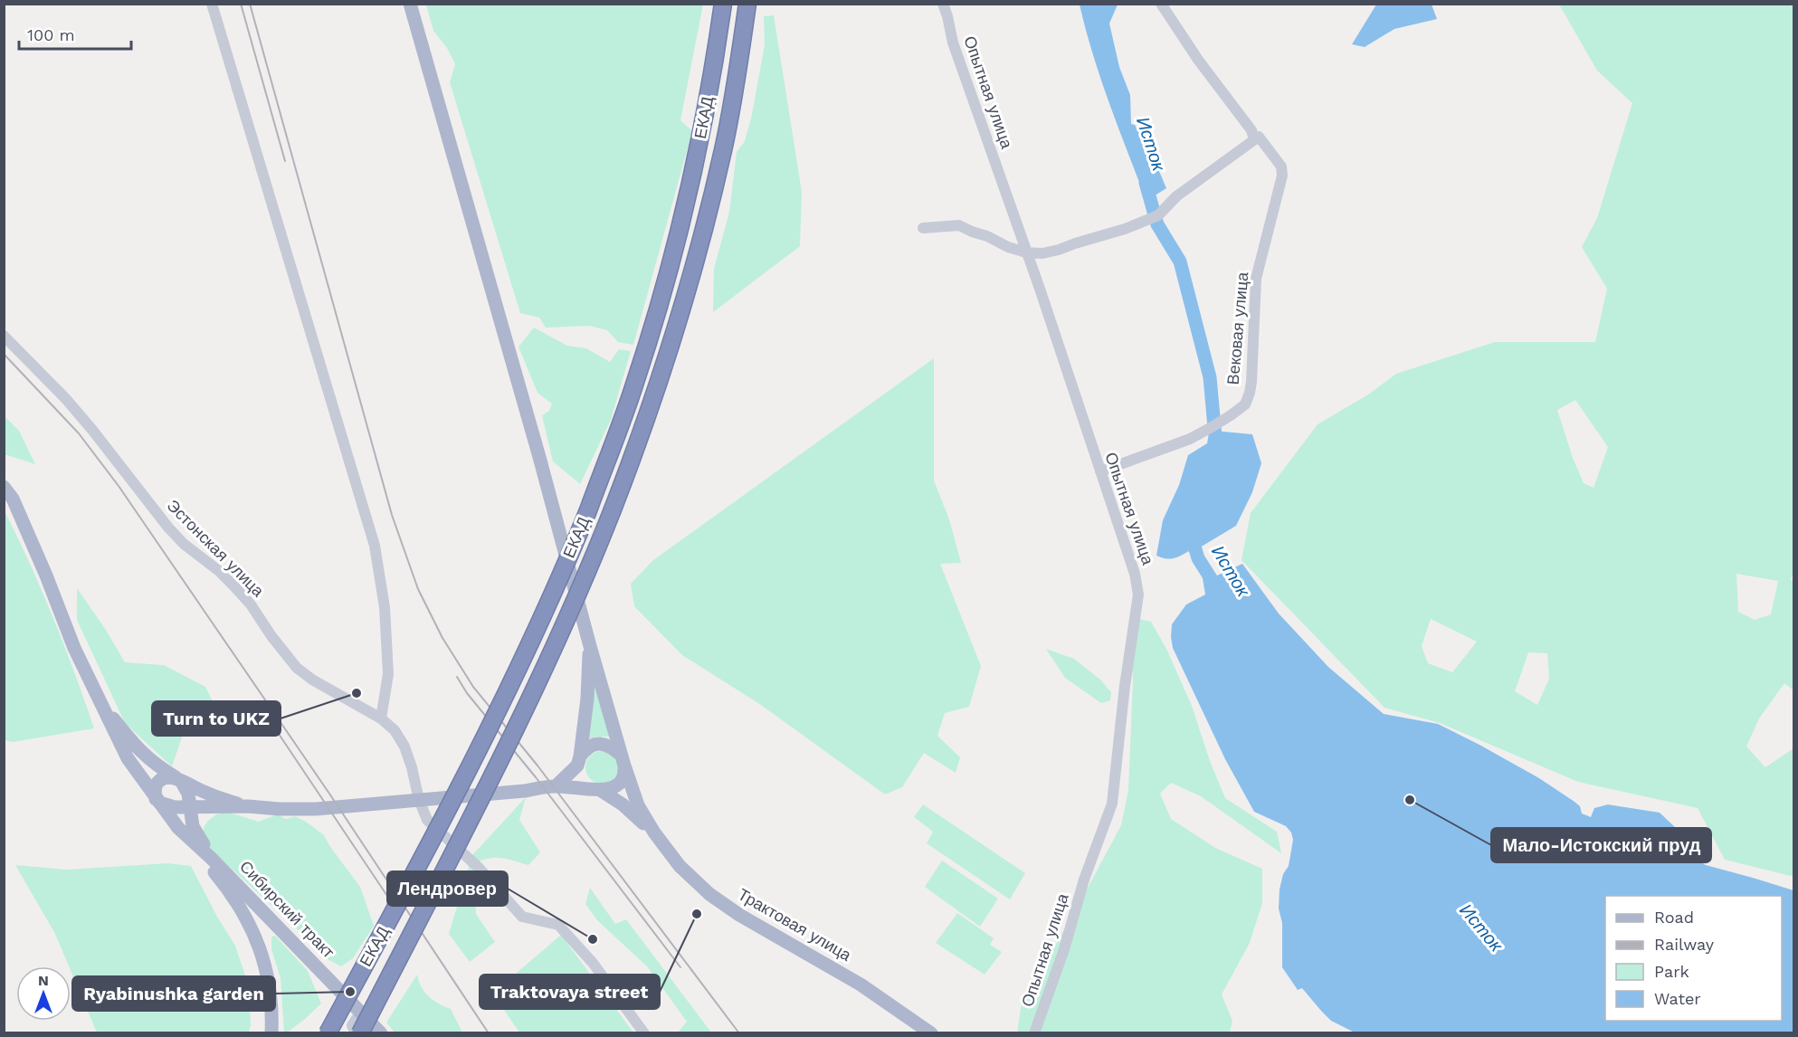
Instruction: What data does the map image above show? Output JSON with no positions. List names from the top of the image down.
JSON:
{
  "streets": {
    "highway": ["ЕКАД"],
    "main road": ["Сибирский тракт", "Трактовая улица"],
    "street": ["Опытная улица", "Вековая улица", "Эстонская улица"]
  },
  "crossings": [
    ["Опытная улица", "Вековая улица"]
  ],
  "water": ["Исток"],
  "places": [
    "Turn to UKZ",
    "Мало-Истокский пруд",
    "Traktovaya street",
    "Лендровер",
    "Ryabinushka garden"
  ],
  "legend": [
    "Road",
    "Railway",
    "Park",
    "Water"
  ],
  "scale_bar": "100 m",
  "north": "top"
}
